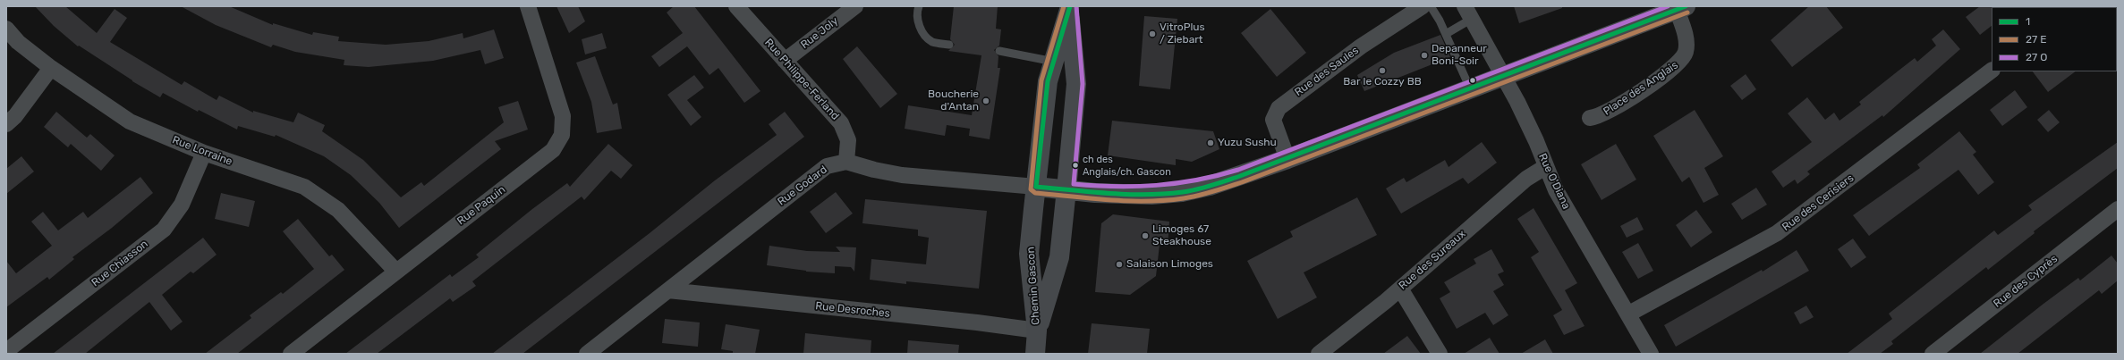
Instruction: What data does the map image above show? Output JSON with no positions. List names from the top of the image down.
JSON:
{
  "streets": {
    "main road": ["Rue Godard", "Chemin Gascon"],
    "street": [
      "Rue Joly",
      "Rue des Saules",
      "Rue Philippe-Ferland",
      "Place des Anglais",
      "Rue Lorraine",
      "Rue O'Diana",
      "Rue des Cerisiers",
      "Rue Paquin",
      "Rue des Sureaux",
      "Rue Chiasson",
      "Rue des Cyprès",
      "Rue Desroches"
    ]
  },
  "crossings": [
    ["Rue Joly", "Rue Philippe-Ferland"],
    ["Rue des Saules", "Rue Godard"],
    ["Rue Philippe-Ferland", "Rue Godard"],
    ["Place des Anglais", "Rue Godard"],
    ["Rue Lorraine", "Rue Paquin"],
    ["Rue Lorraine", "Rue Chiasson"],
    ["Rue O'Diana", "Rue Godard"],
    ["Rue O'Diana", "Rue des Cerisiers"],
    ["Rue O'Diana", "Rue des Sureaux"],
    ["Rue Godard", "Chemin Gascon"],
    ["Rue Godard", "Rue Desroches"],
    ["Chemin Gascon", "Rue Desroches"]
  ],
  "places": [
    "VitroPlus / Ziebart",
    "Depanneur Boni-Soir",
    "Bar le Cozzy BB",
    "Boucherie d'Antan",
    "Yuzu Sushu",
    "ch des Anglais/ch. Gascon",
    "Limoges 67 Steakhouse",
    "Salaison Limoges"
  ],
  "lines": ["transit line 1"],
  "legend": ["1", "27 E", "27 O"]
}
